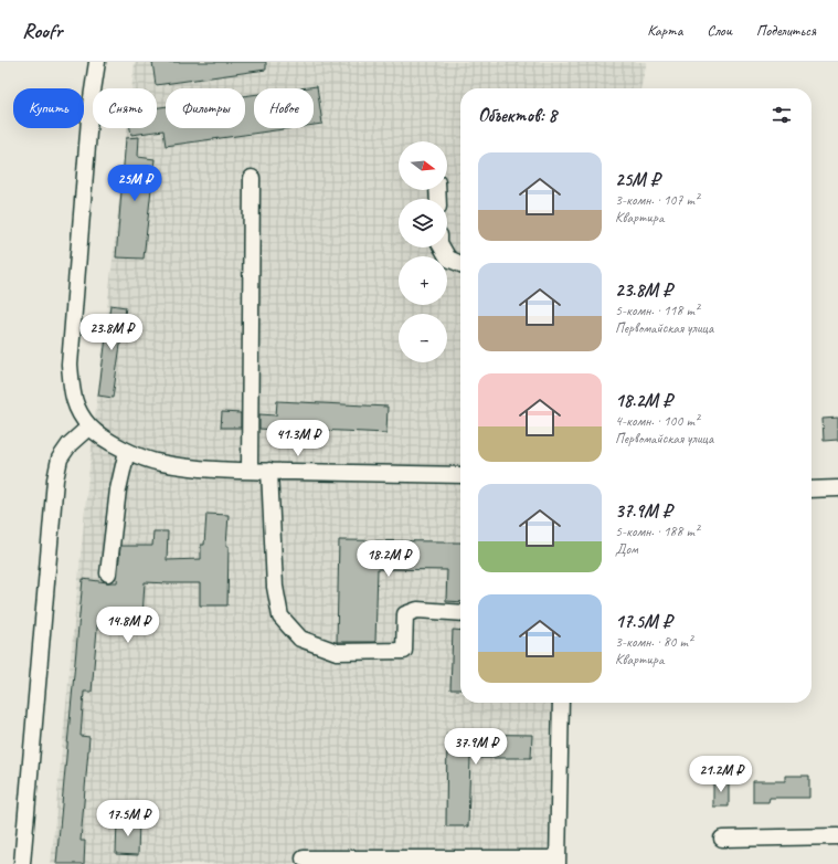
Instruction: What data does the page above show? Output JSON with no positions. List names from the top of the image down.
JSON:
{
  "north": "right",
  "page": {
    "header": "Roofr",
    "nav": ["Карта", "Слои", "Поделиться"],
    "chip": [
      "Купить",
      "Снять",
      "Фильтры",
      "Новое"
    ],
    "heading": "Объектов: 8",
    "map_buttons": ["+", "−"],
    "list": [
      {
        "name": "25M ₽",
        "note": "3-комн. · 107 m² · Квартира"
      },
      {
        "name": "23.8M ₽",
        "note": "5-комн. · 118 m² · Первомайская улица"
      },
      {
        "name": "18.2M ₽",
        "note": "4-комн. · 100 m² · Первомайская улица"
      },
      {
        "name": "37.9M ₽",
        "note": "5-комн. · 188 m² · Дом"
      },
      {
        "name": "17.5M ₽",
        "note": "3-комн. · 80 m² · Квартира"
      }
    ],
    "price": [
      "25M ₽",
      "23.8M ₽",
      "41.3M ₽",
      "18.2M ₽",
      "14.8M ₽",
      "37.9M ₽",
      "21.2M ₽",
      "17.5M ₽"
    ]
  }
}
